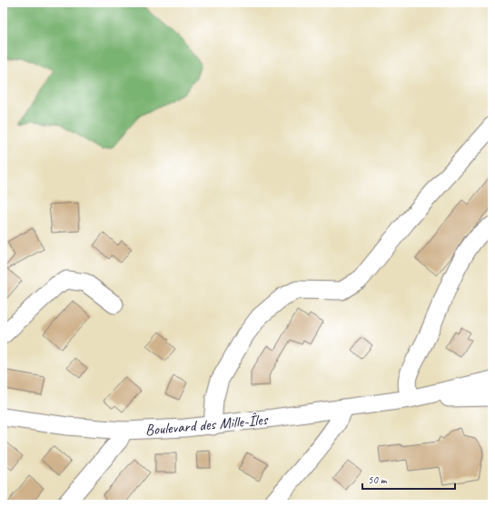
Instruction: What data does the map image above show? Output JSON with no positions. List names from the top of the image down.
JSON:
{
  "streets": {
    "street": ["Boulevard des Mille-Îles"]
  },
  "scale_bar": "50 m"
}
